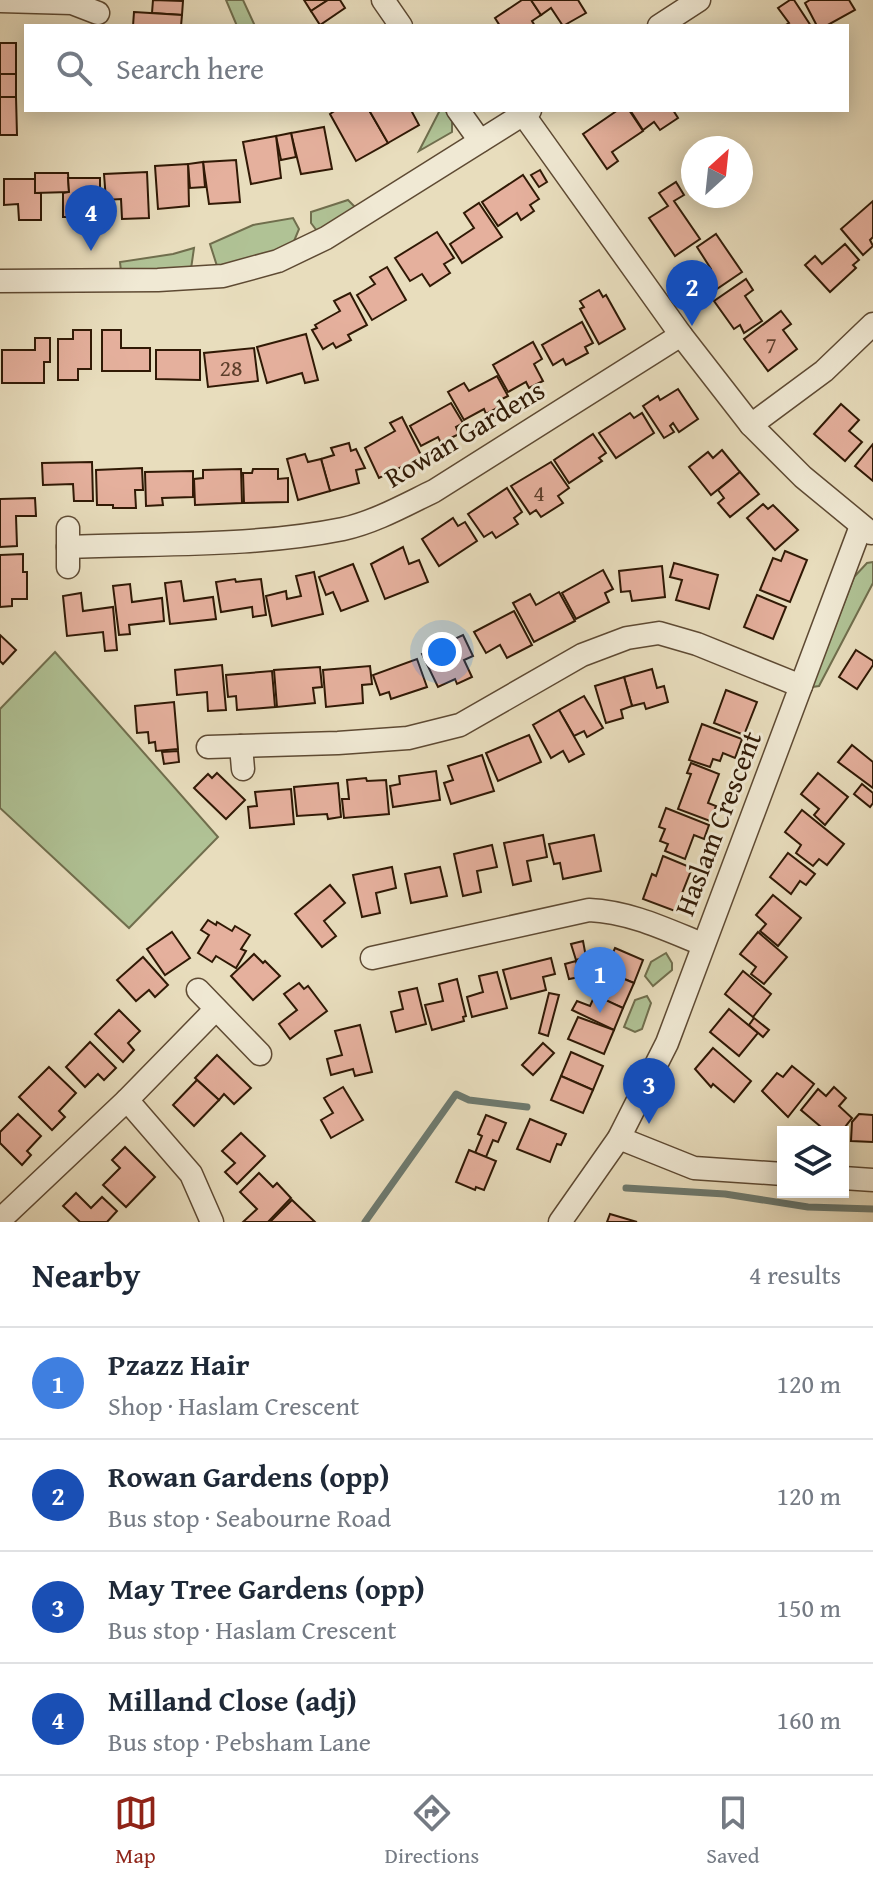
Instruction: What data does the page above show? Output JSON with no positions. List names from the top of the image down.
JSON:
{
  "streets": {
    "street": ["Rowan Gardens", "Haslam Crescent"]
  },
  "house_numbers": ["7", "28", "4"],
  "north": "top right",
  "page": {
    "search": "Search here",
    "pins": [
      "4",
      "2",
      "1",
      "3"
    ],
    "heading": ["Nearby", "4 results"],
    "list": [
      {
        "mark": "1",
        "name": "Pzazz Hair",
        "note": "Shop · Haslam Crescent",
        "value": "120 m"
      },
      {
        "mark": "2",
        "name": "Rowan Gardens (opp)",
        "note": "Bus stop · Seabourne Road",
        "value": "120 m"
      },
      {
        "mark": "3",
        "name": "May Tree Gardens (opp)",
        "note": "Bus stop · Haslam Crescent",
        "value": "150 m"
      },
      {
        "mark": "4",
        "name": "Milland Close (adj)",
        "note": "Bus stop · Pebsham Lane",
        "value": "160 m"
      }
    ],
    "nav": ["Map", "Directions", "Saved"]
  }
}
